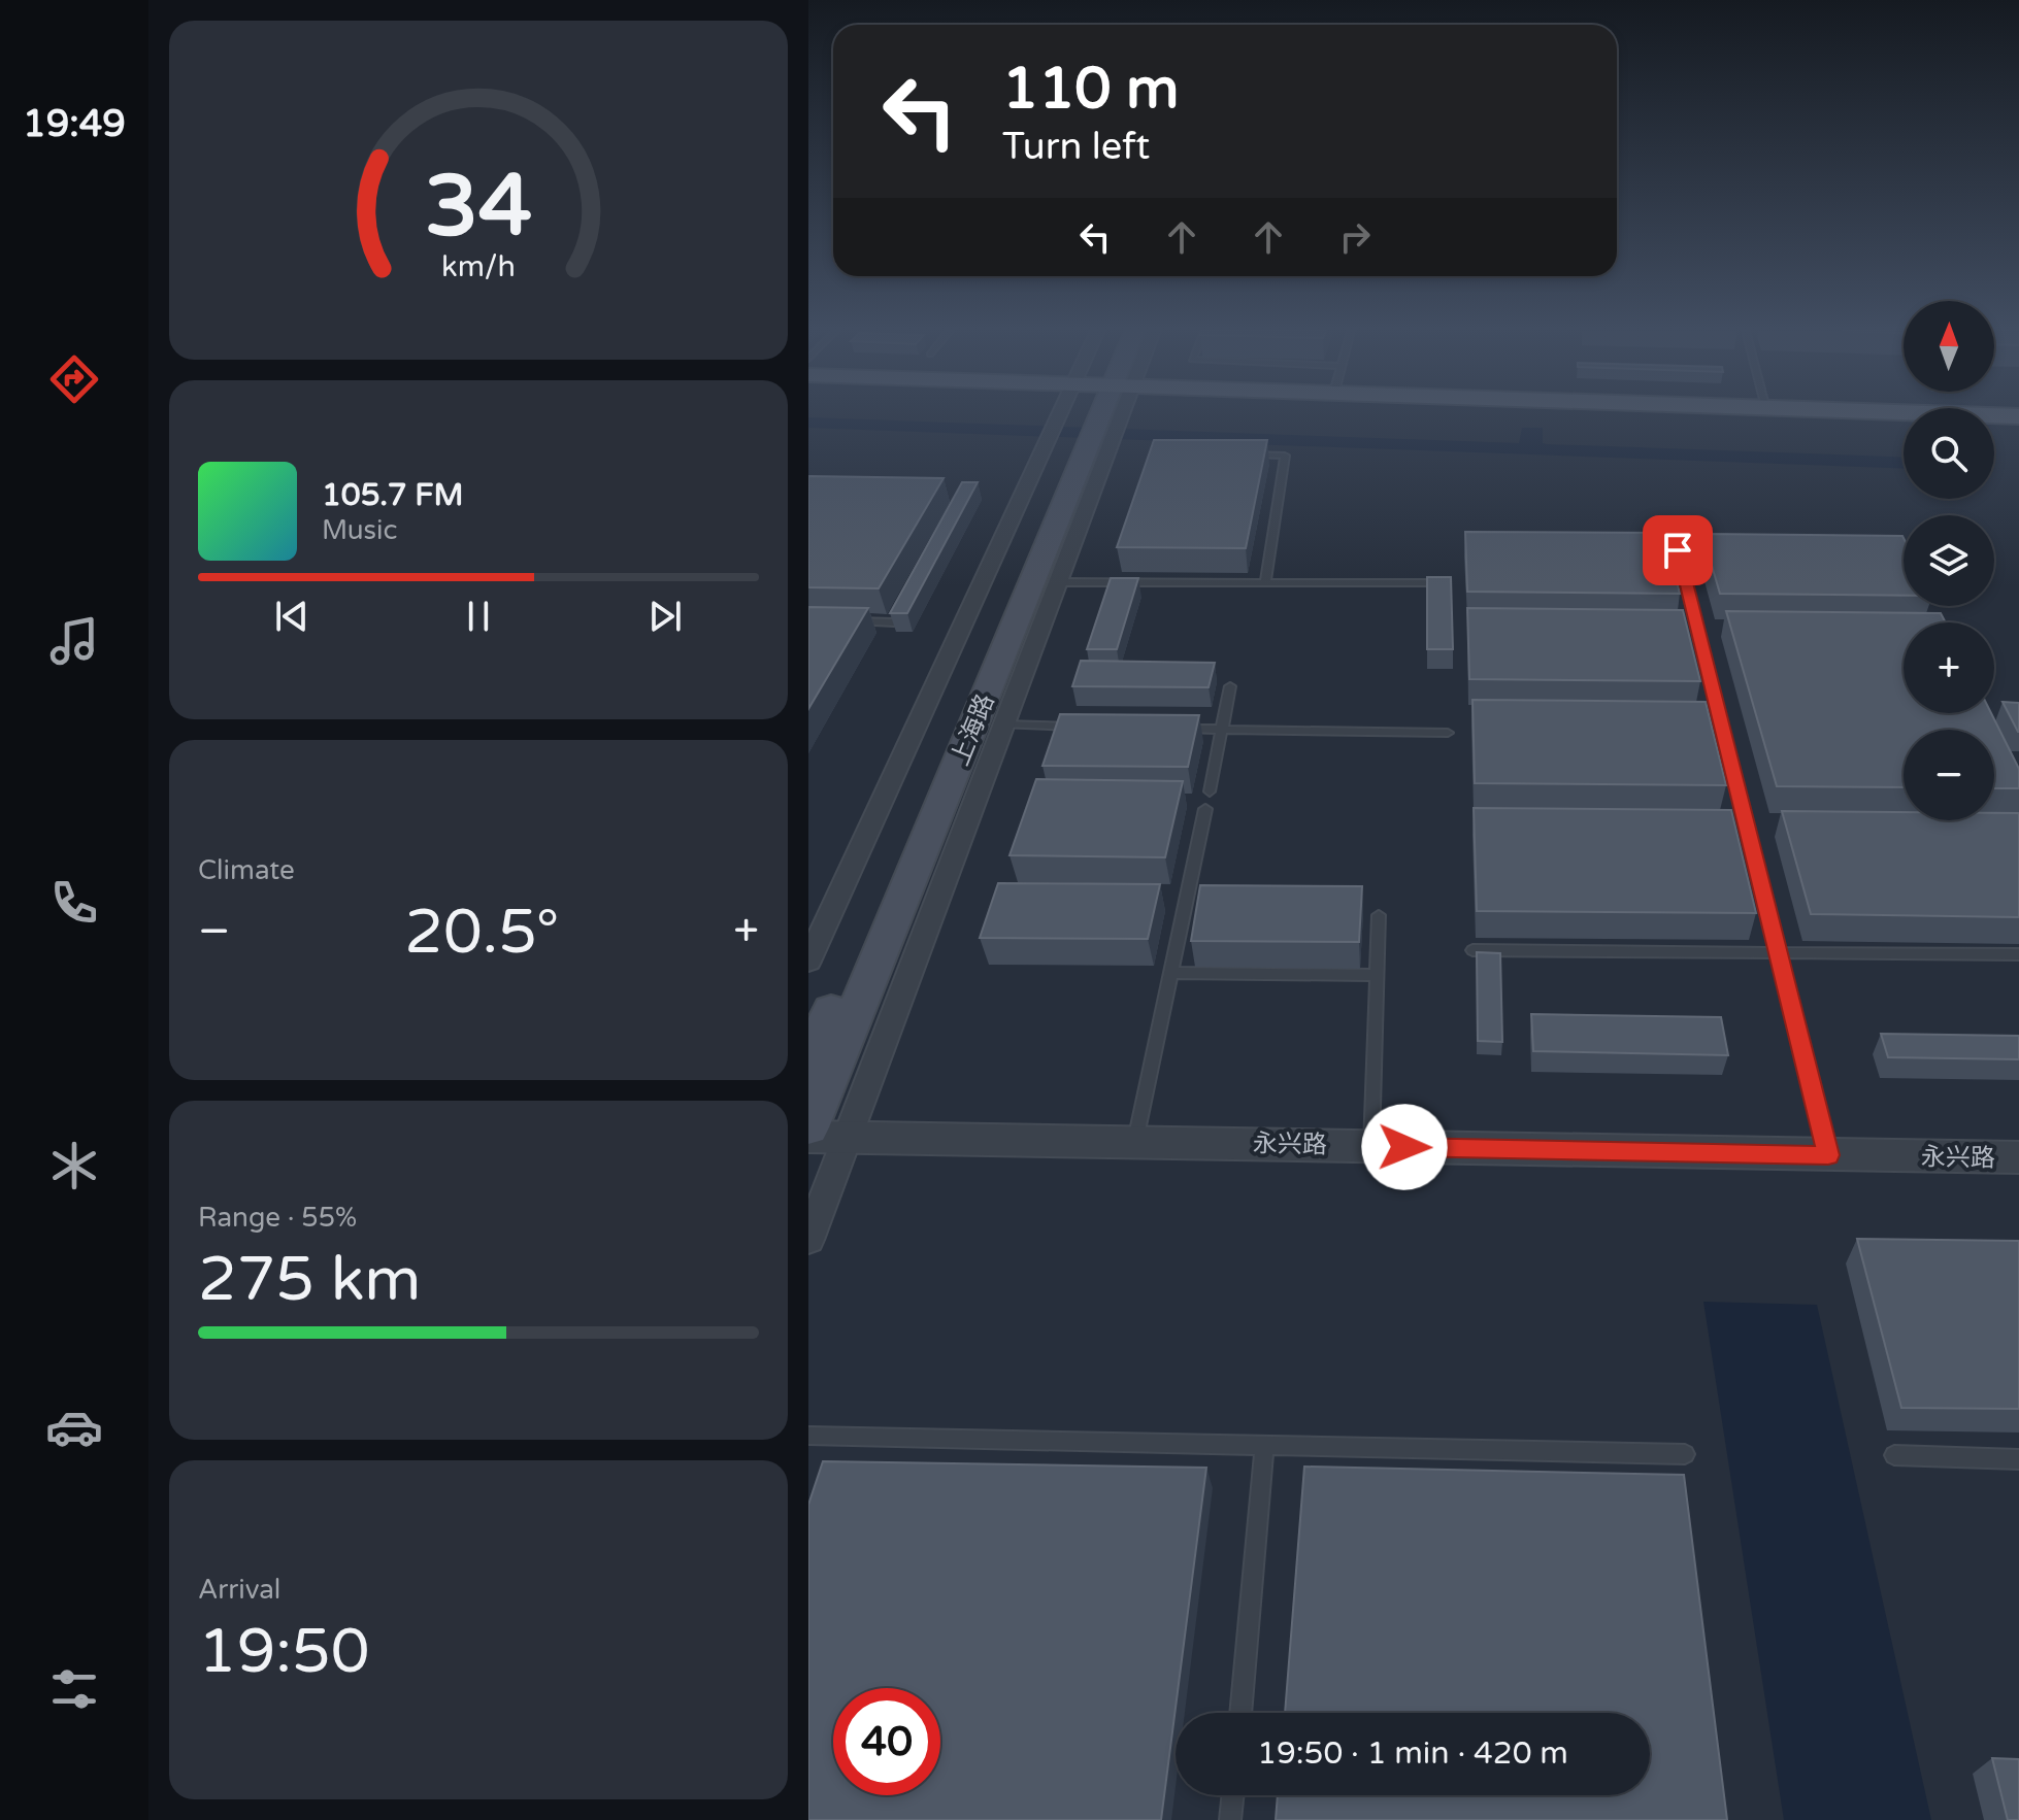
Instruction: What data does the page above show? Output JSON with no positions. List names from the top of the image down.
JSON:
{
  "streets": {
    "main road": ["上海路"],
    "street": ["永兴路"]
  },
  "north": "top",
  "page": {
    "tabs": "19:49",
    "turn": ["110 m", "Turn left"],
    "map_buttons": ["+", "−"],
    "song": ["105.7 FM", "Music"],
    "tile": [
      "Climate",
      ["Range · 55%", "275 km"],
      ["Arrival", "19:50"]
    ],
    "heat": ["−", "20.5°", "+"],
    "limit": "40",
    "trip": "19:50 · 1 min · 420 m",
    "gauge": ["34", "km/h"]
  }
}
